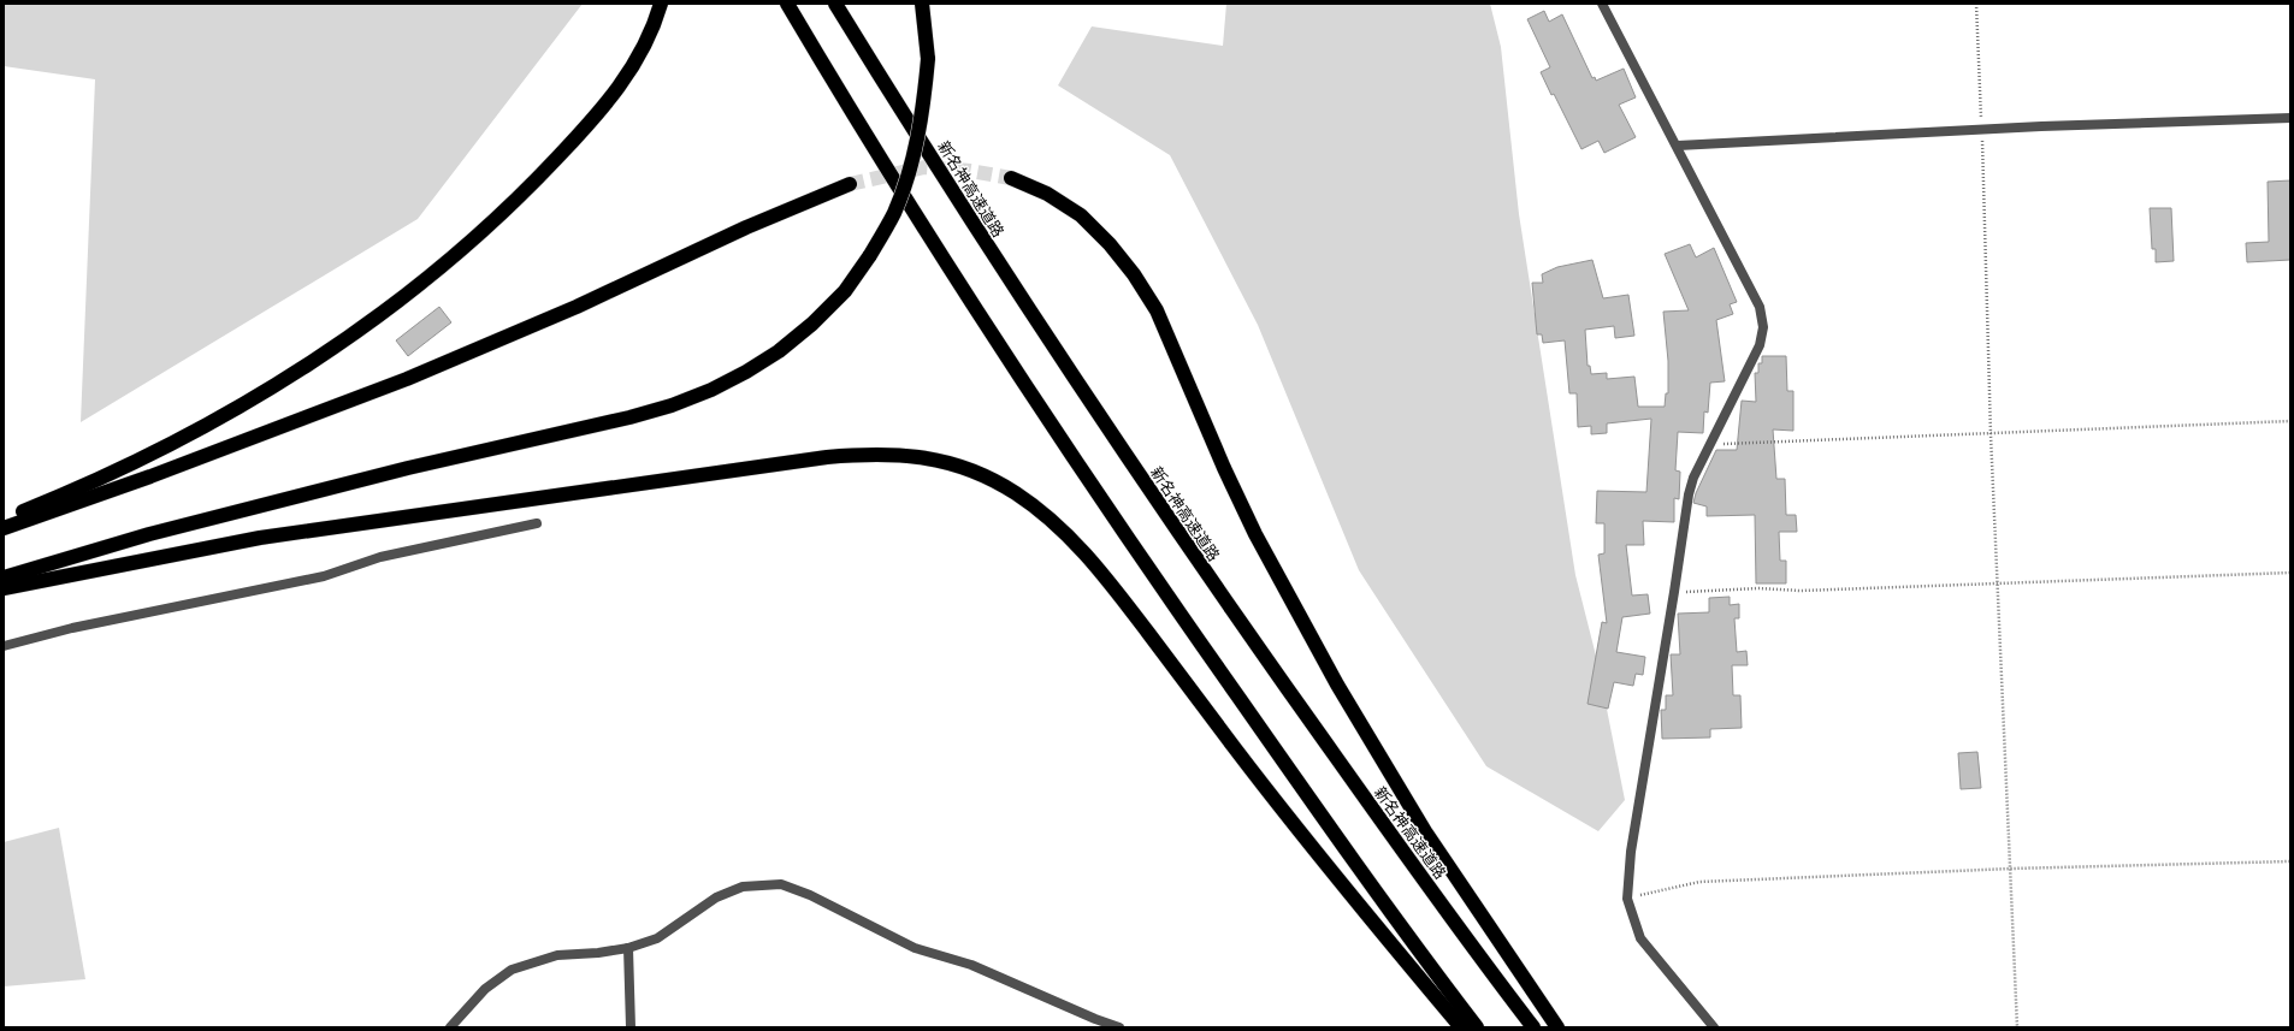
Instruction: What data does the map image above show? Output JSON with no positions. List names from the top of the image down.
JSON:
{
  "streets": {
    "highway": ["新名神高速道路"]
  }
}
